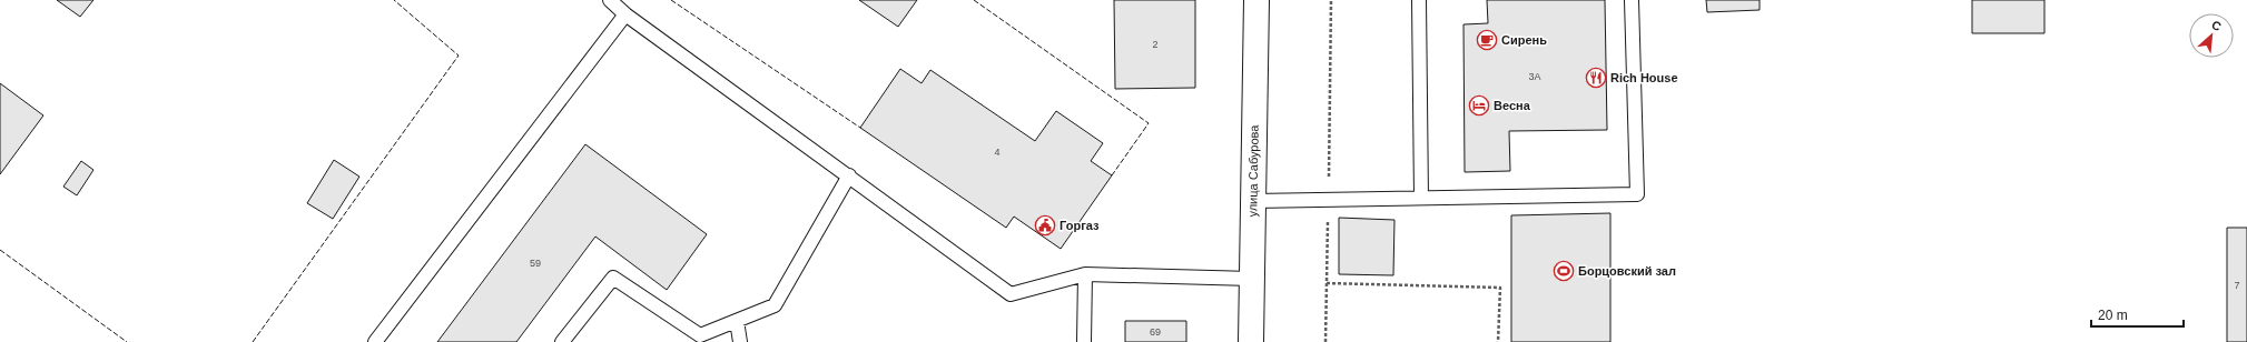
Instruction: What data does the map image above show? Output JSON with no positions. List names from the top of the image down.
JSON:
{
  "streets": {
    "street": ["улица Сабурова"]
  },
  "places": {
    "cafe": ["Сирень"],
    "restaurant": ["Rich House"],
    "hotel": ["Весна"],
    "public building": ["Горгаз"],
    "sports": ["Борцовский зал"]
  },
  "house_numbers": [
    "2",
    "3А",
    "4",
    "59",
    "7",
    "69"
  ],
  "scale_bar": "20 m",
  "north": "top right"
}
